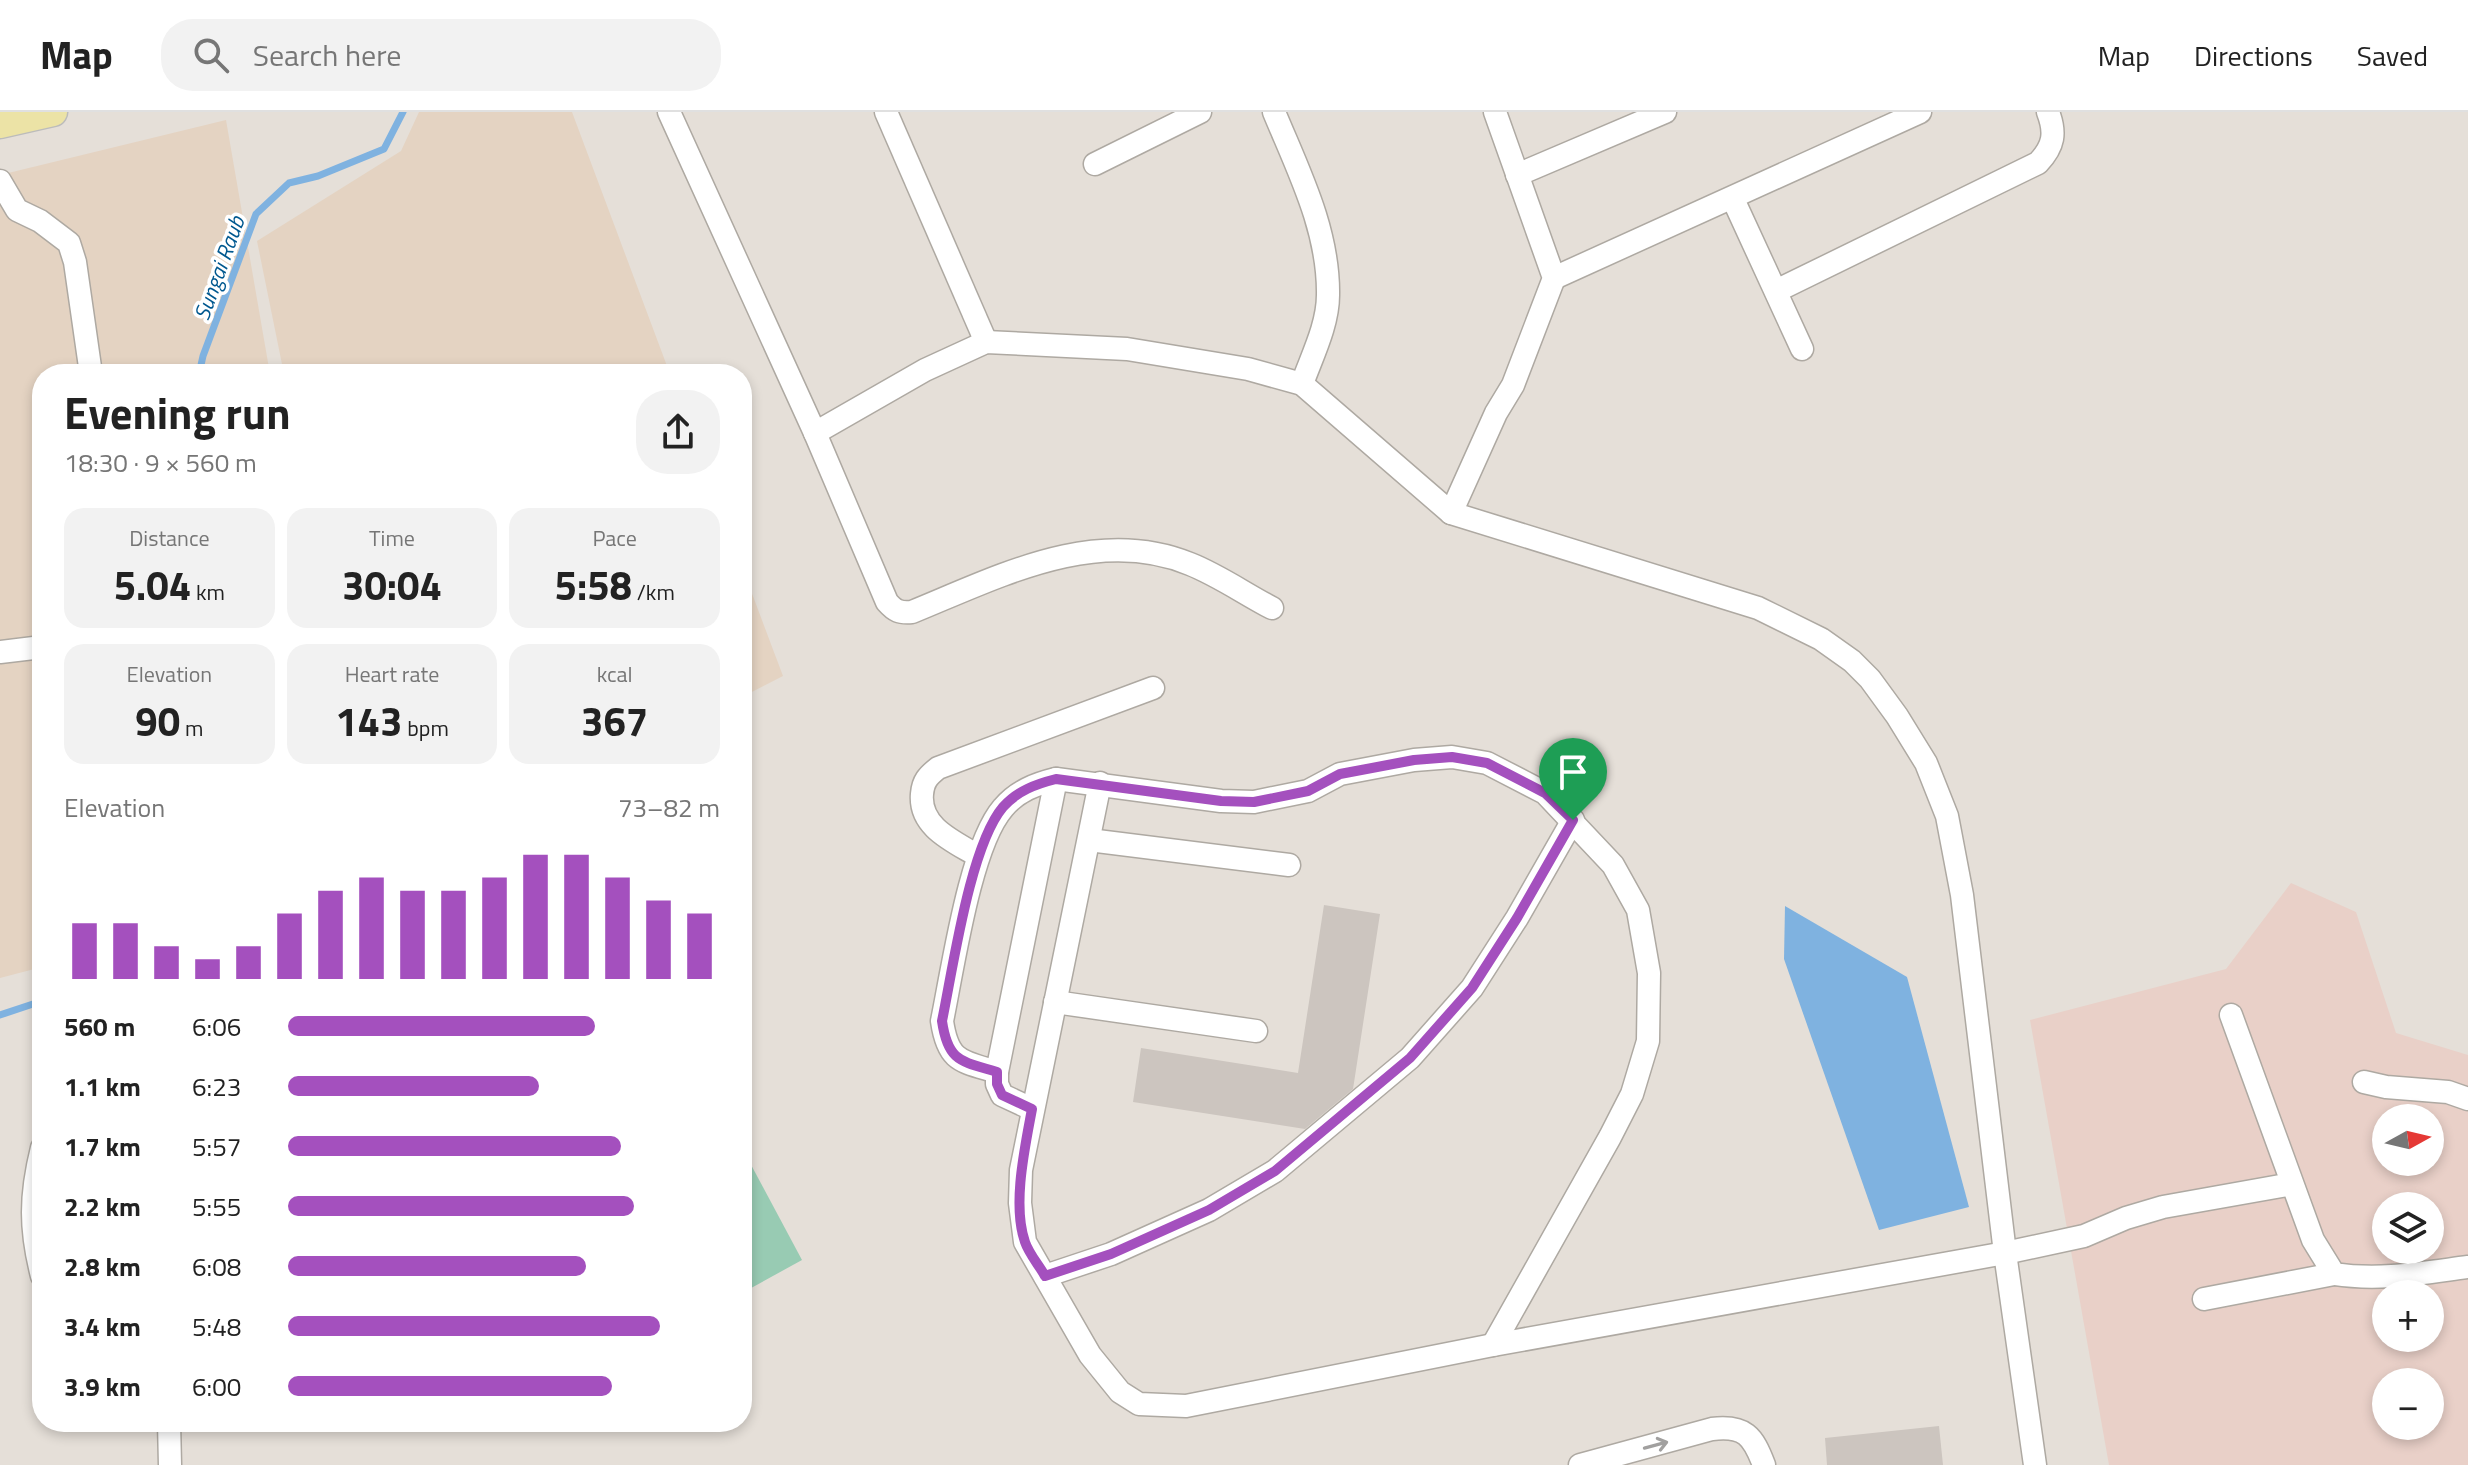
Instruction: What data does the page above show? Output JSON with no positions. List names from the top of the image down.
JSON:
{
  "water": ["Sungai Raub"],
  "north": "right",
  "page": {
    "header": "Map",
    "search": "Search here",
    "nav": ["Map", "Directions", "Saved"],
    "heading": ["Evening run", "18:30 · 9 × 560 m"],
    "stats": [
      ["Distance", "5.04 km"],
      ["Time", "30:04"],
      ["Pace", "5:58 /km"],
      ["Elevation", "90 m"],
      ["Heart rate", "143 bpm"],
      ["kcal", "367"]
    ],
    "chart": ["Elevation", "73–82 m"],
    "list": [
      {
        "name": "560 m",
        "note": "6:06"
      },
      {
        "name": "1.1 km",
        "note": "6:23"
      },
      {
        "name": "1.7 km",
        "note": "5:57"
      },
      {
        "name": "2.2 km",
        "note": "5:55"
      },
      {
        "name": "2.8 km",
        "note": "6:08"
      },
      {
        "name": "3.4 km",
        "note": "5:48"
      },
      {
        "name": "3.9 km",
        "note": "6:00"
      }
    ],
    "map_buttons": ["+", "−"]
  }
}
